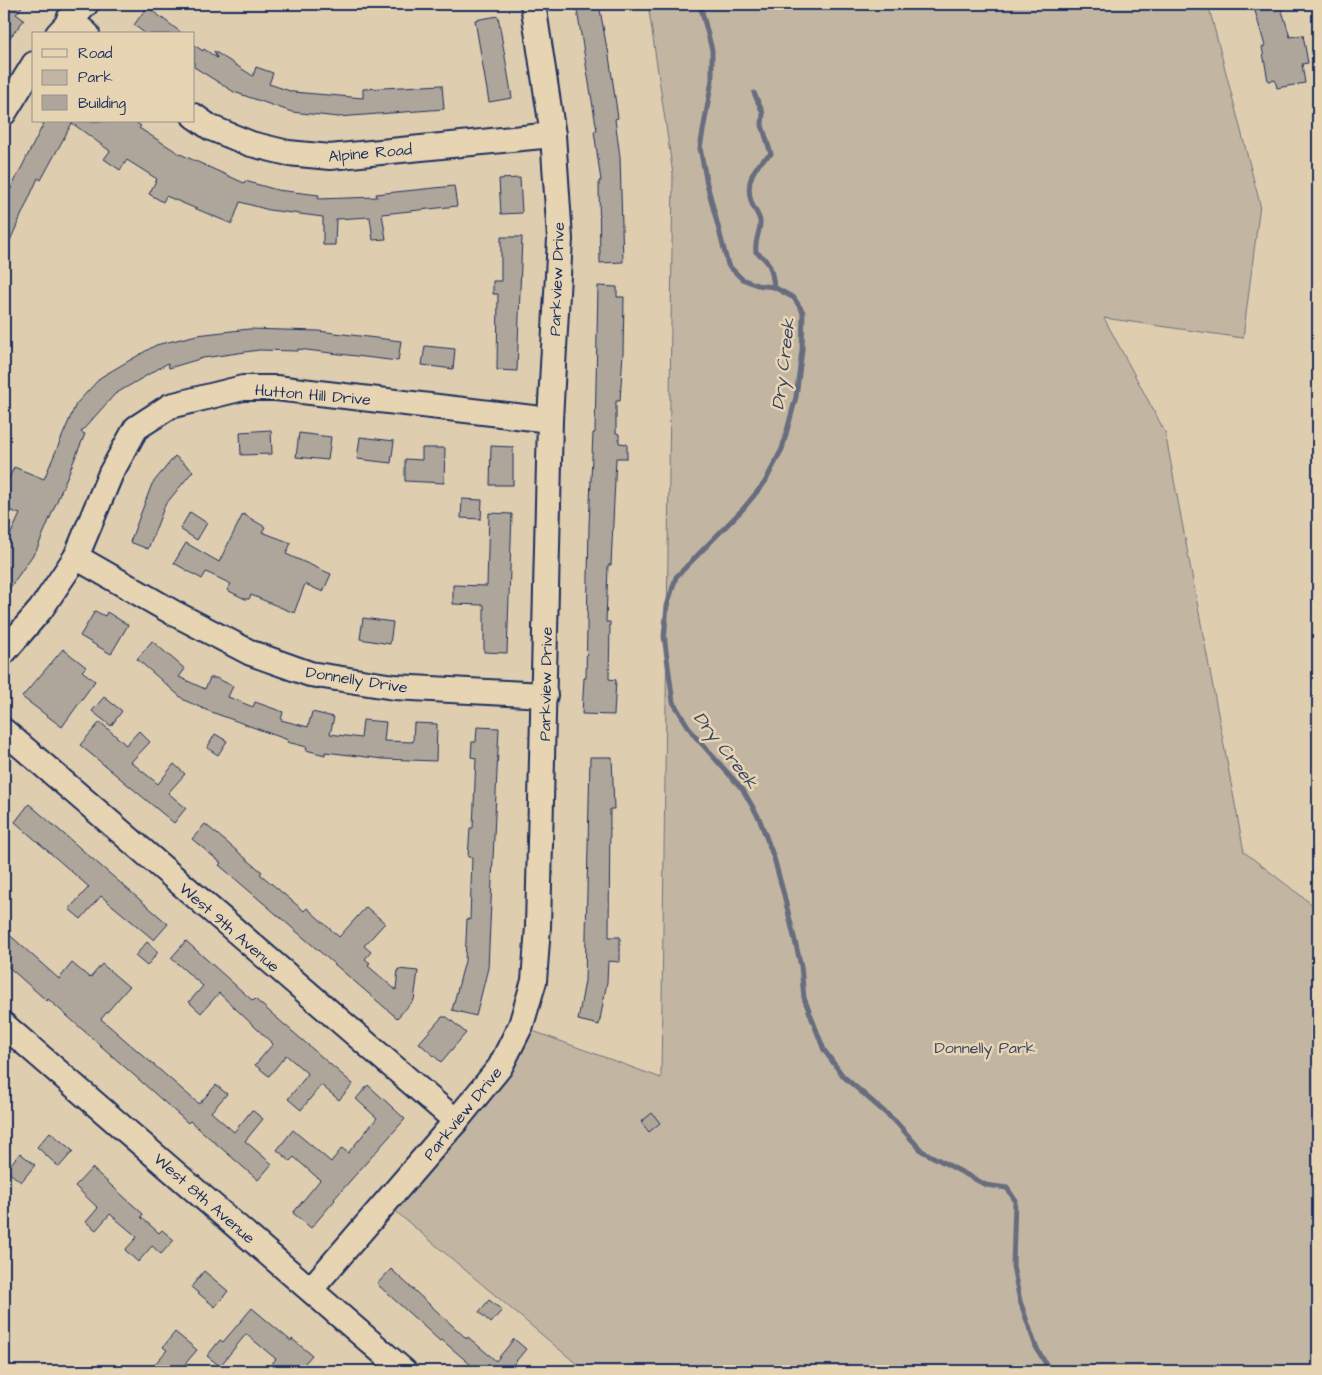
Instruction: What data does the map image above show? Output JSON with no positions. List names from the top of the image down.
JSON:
{
  "streets": {
    "street": [
      "Alpine Road",
      "Parkview Drive",
      "Hutton Hill Drive",
      "Donnelly Drive",
      "West 9th Avenue",
      "West 8th Avenue"
    ]
  },
  "crossings": [
    ["Alpine Road", "Parkview Drive"],
    ["Parkview Drive", "Hutton Hill Drive"],
    ["Parkview Drive", "Donnelly Drive"],
    ["Parkview Drive", "West 9th Avenue"],
    ["Parkview Drive", "West 8th Avenue"],
    ["Hutton Hill Drive", "Donnelly Drive"]
  ],
  "water": ["Dry Creek"],
  "parks": ["Donnelly Park"],
  "legend": ["Road", "Park", "Building"]
}
